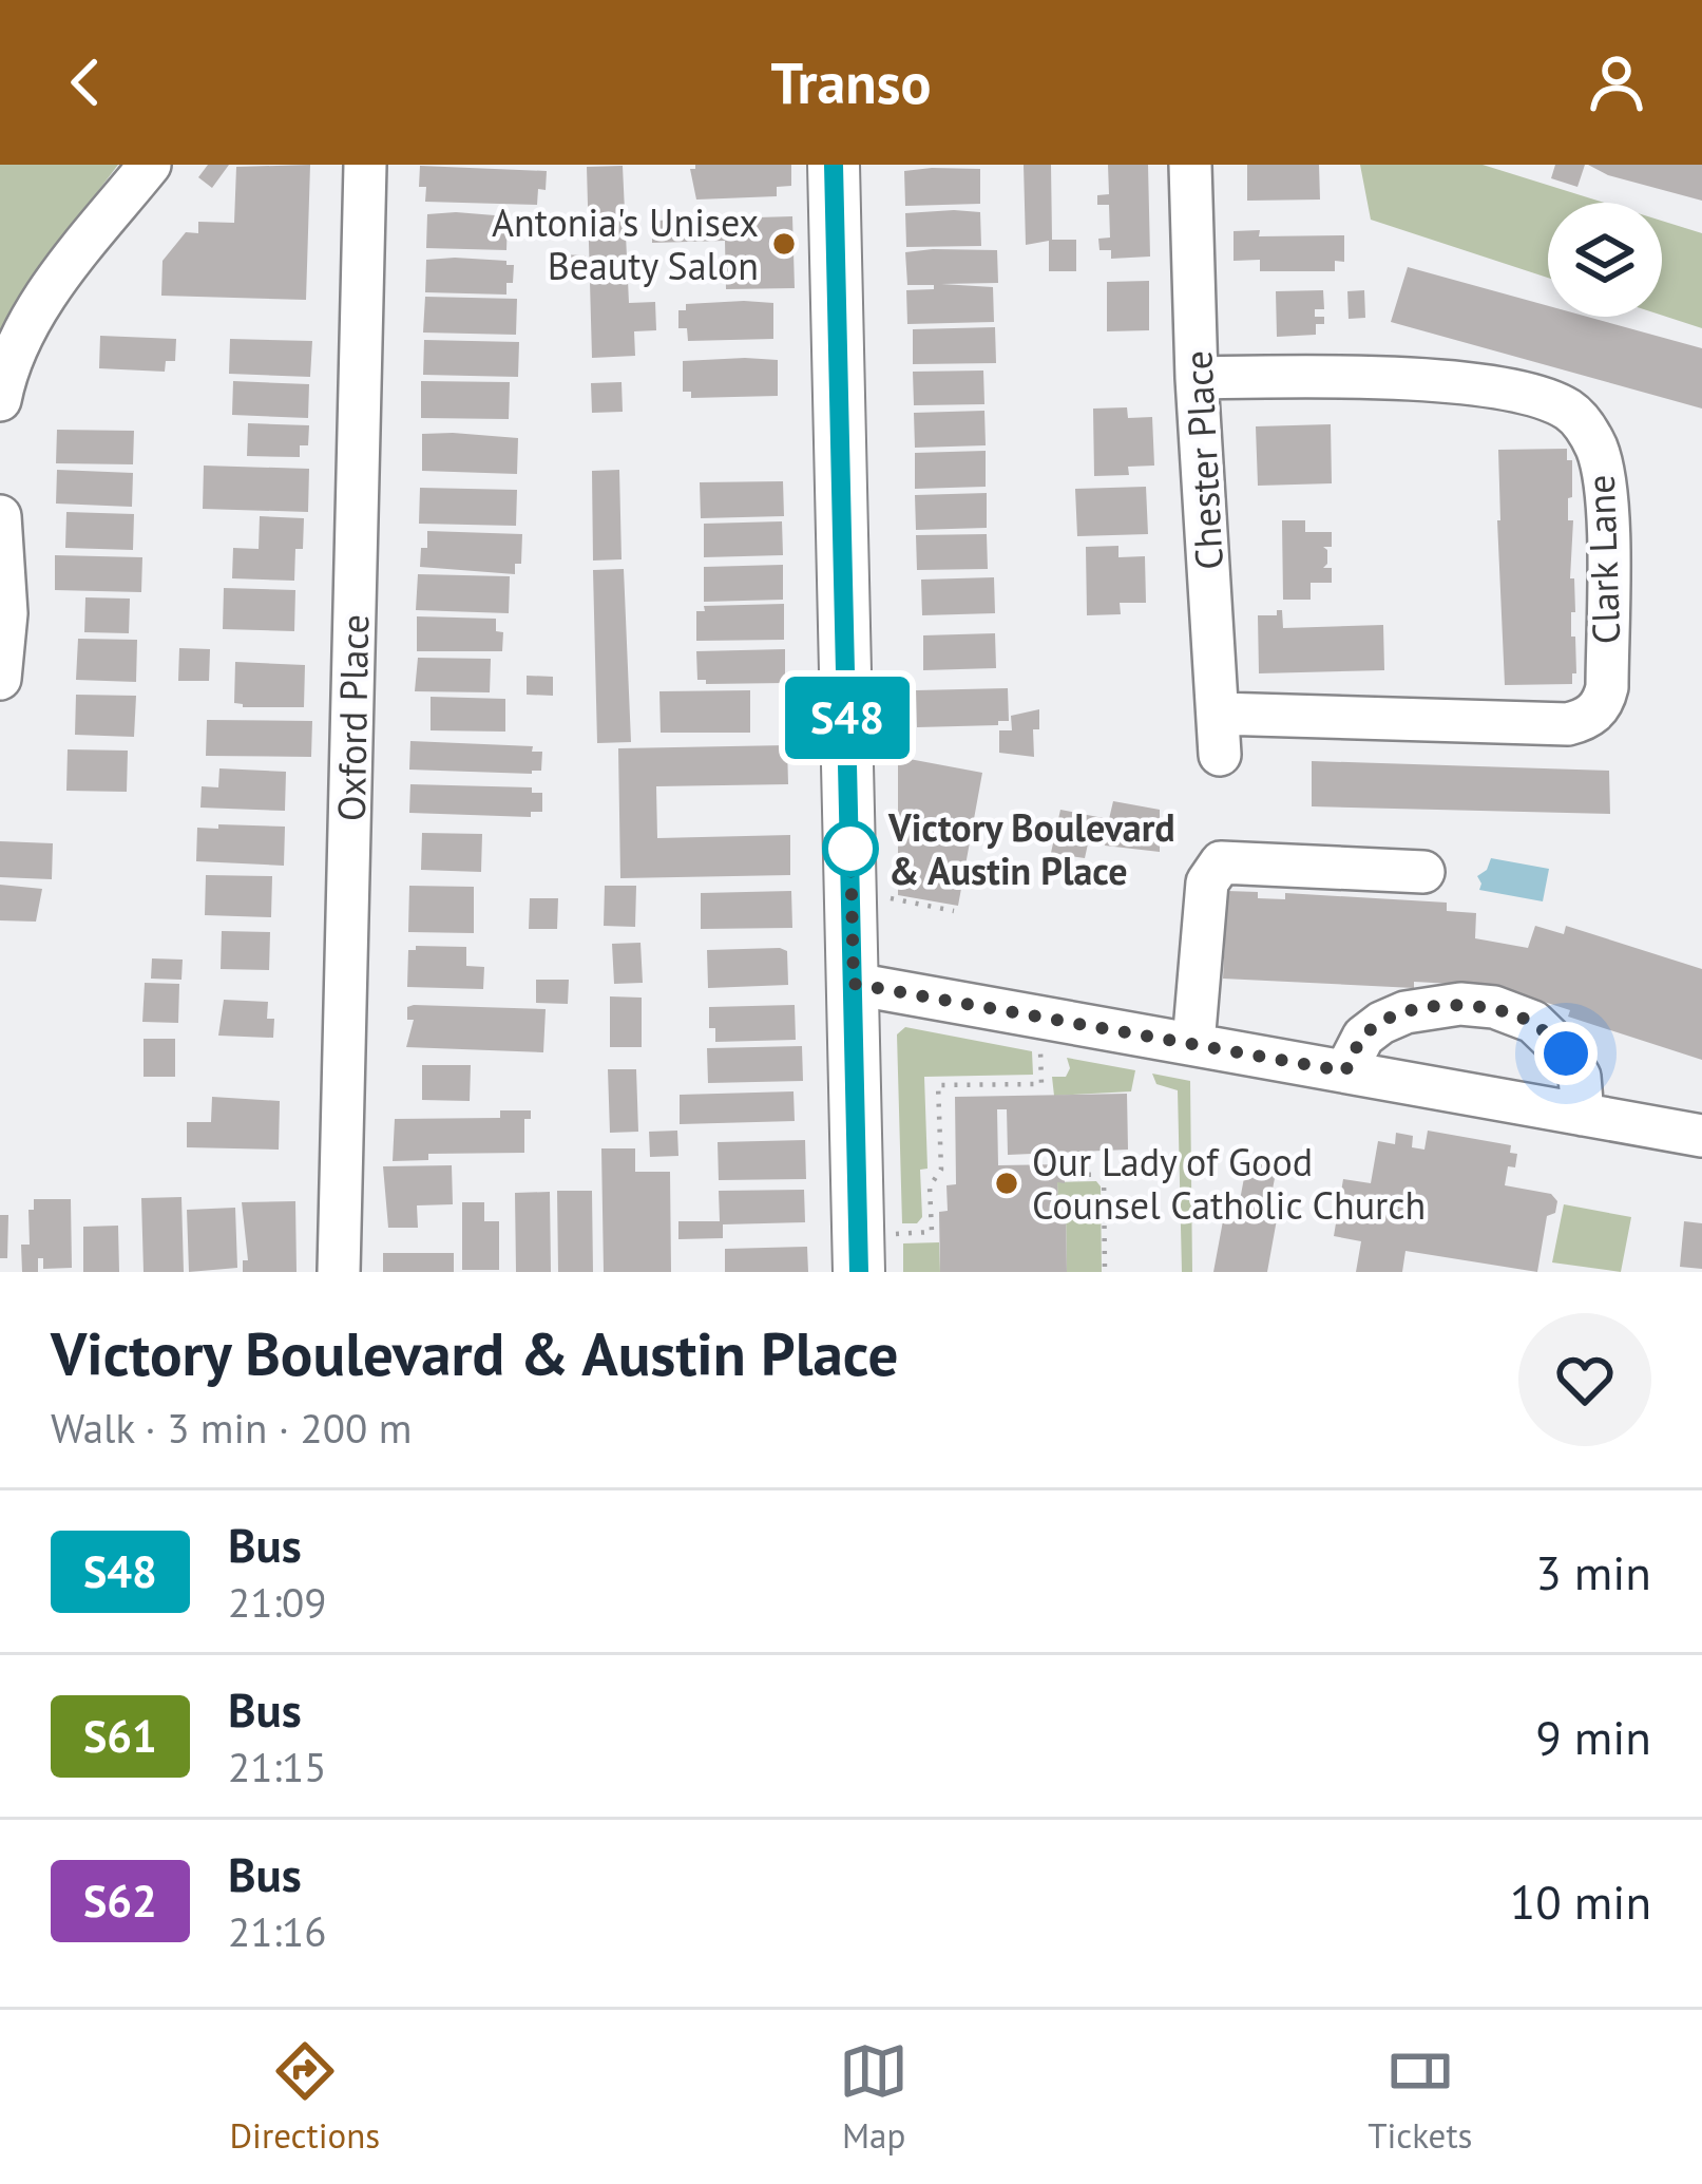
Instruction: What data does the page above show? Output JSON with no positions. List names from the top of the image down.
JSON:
{
  "streets": {
    "street": ["Chester Place", "Clark Lane", "Oxford Place"]
  },
  "crossings": [
    ["Chester Place", "Clark Lane"]
  ],
  "places": ["Antonia's Unisex Beauty Salon", "Victory Boulevard & Austin Place", "Our Lady of Good Counsel Catholic Church"],
  "lines": ["bus line S48"],
  "page": {
    "header": "Transo",
    "on_map": "S48",
    "heading": ["Victory Boulevard & Austin Place", "Walk · 3 min · 200 m"],
    "list": [
      {
        "mark": "S48",
        "name": "Bus",
        "note": "21:09",
        "value": "3 min"
      },
      {
        "mark": "S61",
        "name": "Bus",
        "note": "21:15",
        "value": "9 min"
      },
      {
        "mark": "S62",
        "name": "Bus",
        "note": "21:16",
        "value": "10 min"
      }
    ],
    "tabs": ["Directions", "Map", "Tickets"]
  }
}
